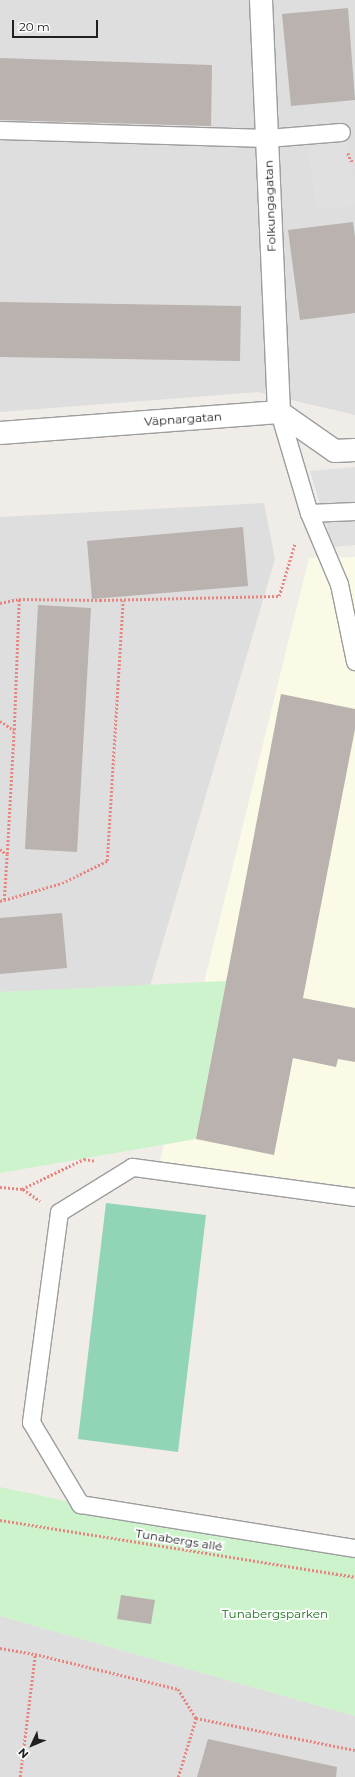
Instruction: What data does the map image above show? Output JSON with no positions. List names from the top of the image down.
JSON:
{
  "streets": {
    "street": ["Folkungagatan", "Väpnargatan"],
    "path": ["Tunabergs allé"]
  },
  "crossings": [
    ["Folkungagatan", "Väpnargatan"]
  ],
  "parks": ["Tunabergsparken"],
  "scale_bar": "20 m",
  "north": "bottom left"
}
